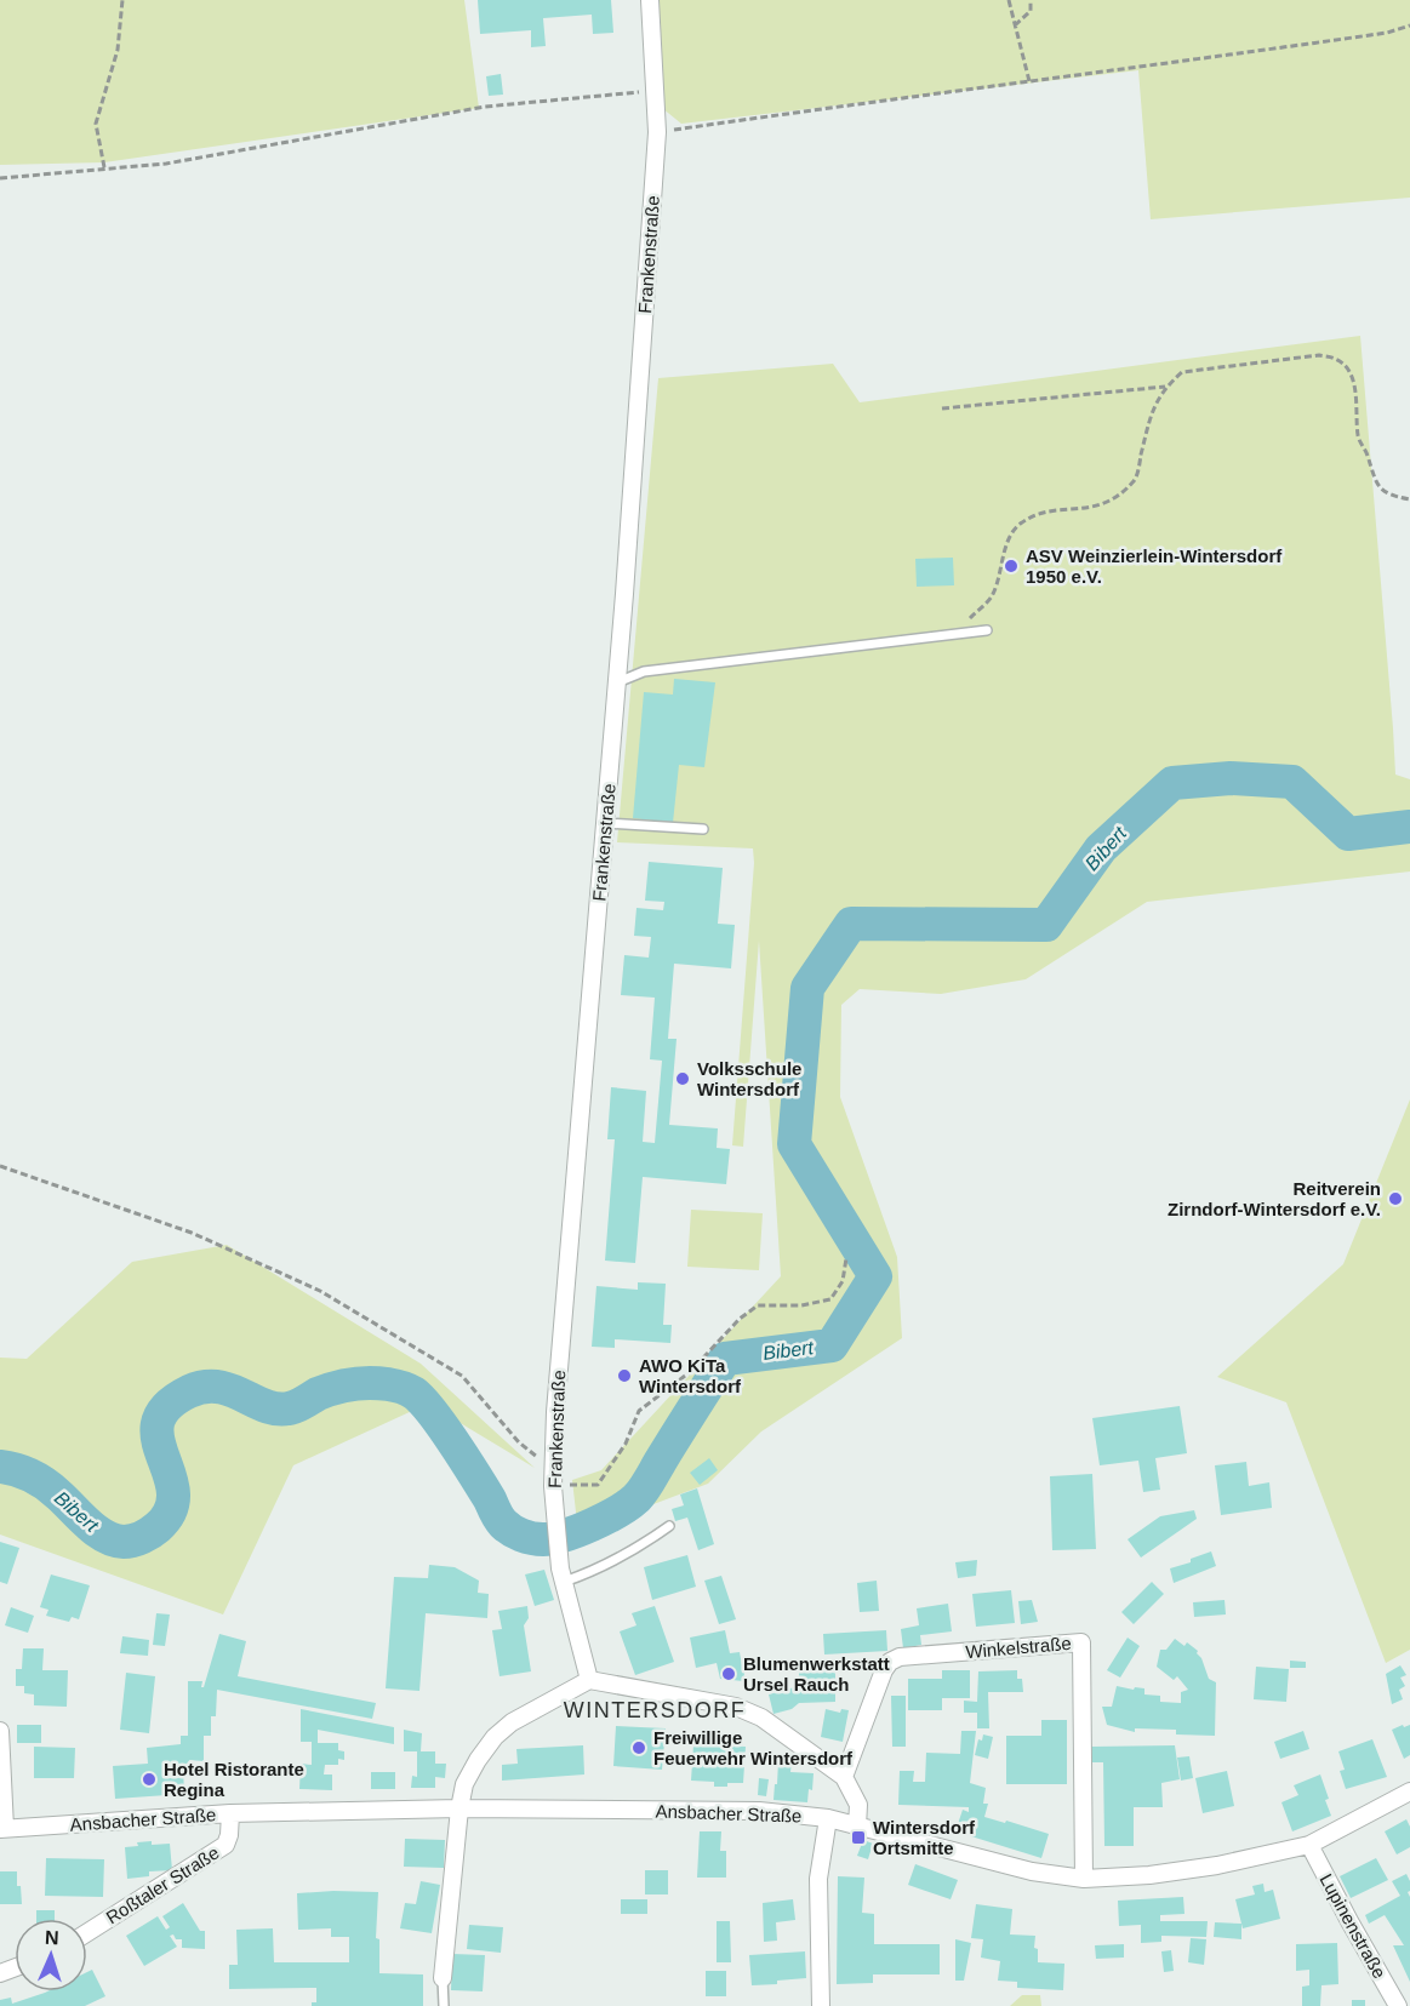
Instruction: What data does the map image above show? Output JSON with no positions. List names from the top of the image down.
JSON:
{
  "streets": {
    "street": [
      "Frankenstraße",
      "Winkelstraße",
      "Ansbacher Straße",
      "Roßtaler Straße",
      "Lupinenstraße"
    ]
  },
  "crossings": [
    ["Winkelstraße", "Ansbacher Straße"],
    ["Ansbacher Straße", "Roßtaler Straße"],
    ["Ansbacher Straße", "Lupinenstraße"]
  ],
  "districts": ["WINTERSDORF"],
  "water": ["Bibert"],
  "places": {
    "other": [
      "ASV Weinzierlein-Wintersdorf 1950 e.V.",
      "Volksschule Wintersdorf",
      "Reitverein Zirndorf-Wintersdorf e.V.",
      "AWO KiTa Wintersdorf",
      "Blumenwerkstatt Ursel Rauch",
      "Freiwillige Feuerwehr Wintersdorf",
      "Hotel Ristorante Regina"
    ],
    "transit": ["Wintersdorf Ortsmitte"]
  },
  "north": "top"
}
